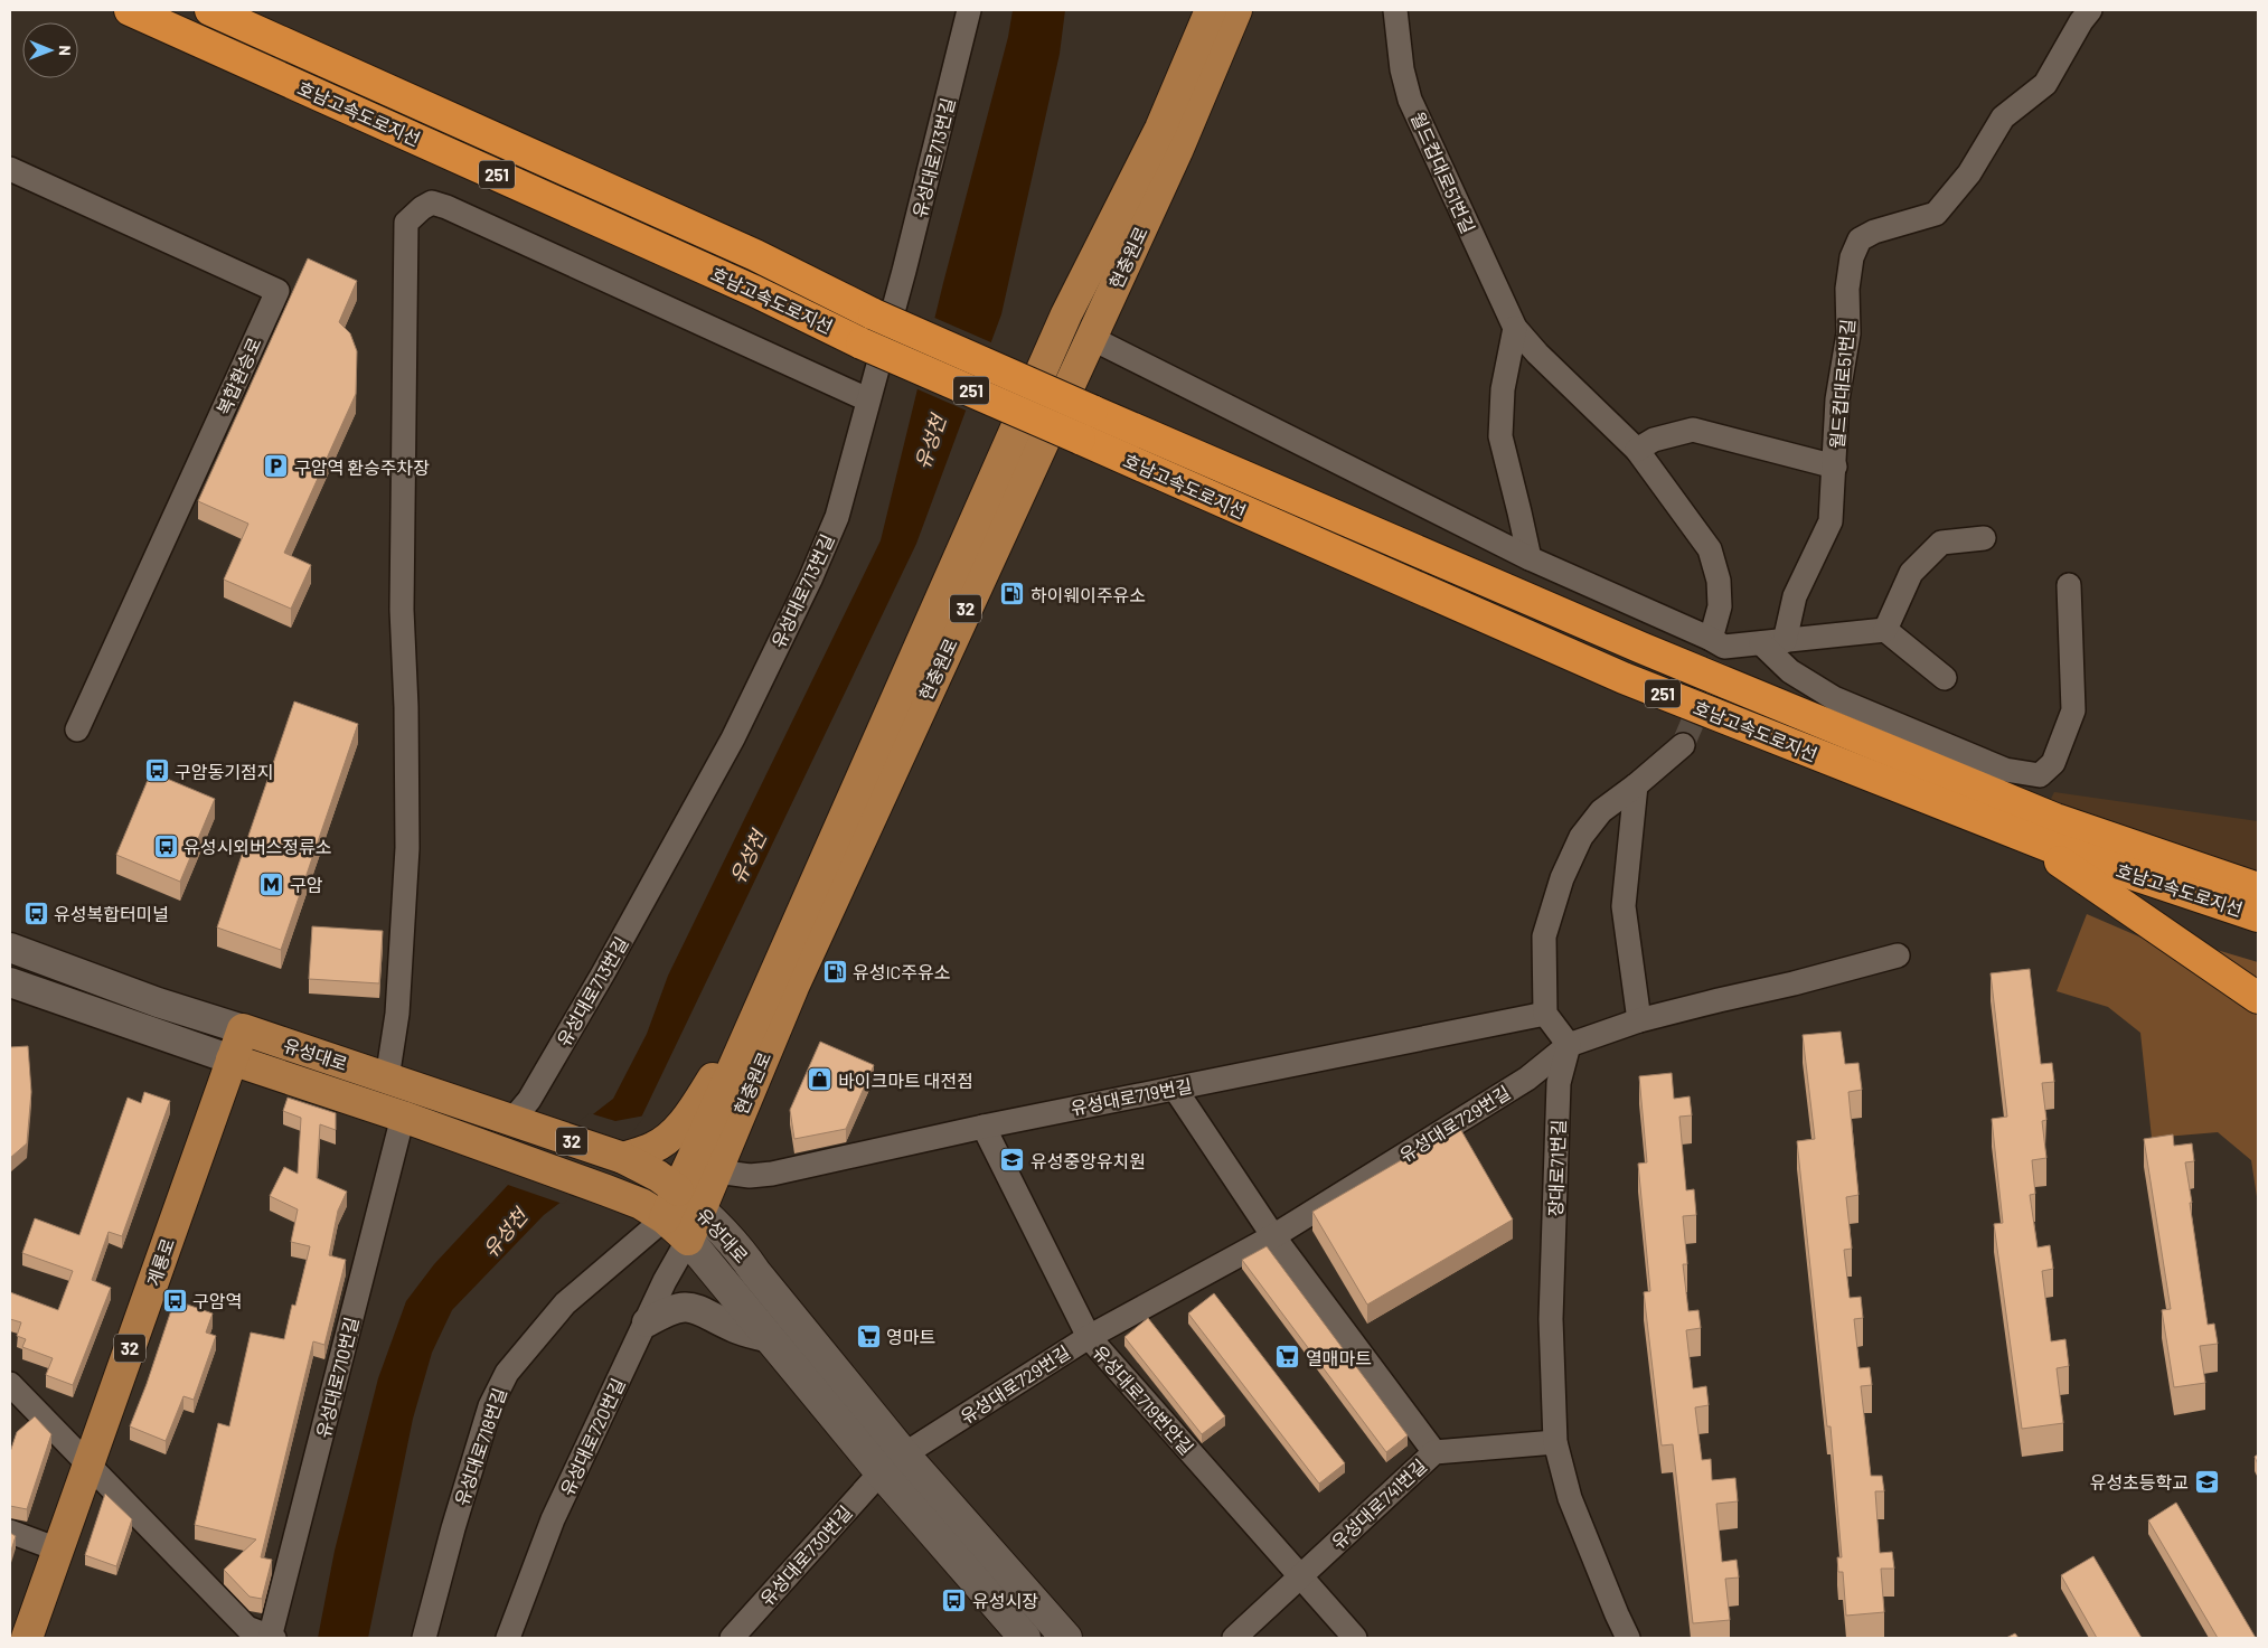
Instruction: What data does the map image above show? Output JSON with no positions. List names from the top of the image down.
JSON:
{
  "streets": {
    "highway": ["호남고속도로지선", "251"],
    "main road": [
      "현충원로",
      "32",
      "유성대로",
      "계룡로"
    ],
    "street": [
      "유성대로713번길",
      "월드컵대로51번길",
      "복합환승로",
      "유성대로719번길",
      "유성대로729번길",
      "장대로71번길",
      "유성대로710번길",
      "유성대로719번안길",
      "유성대로720번길",
      "유성대로718번길",
      "유성대로741번길",
      "유성대로730번길"
    ]
  },
  "crossings": [
    ["유성대로713번길", "유성대로"],
    ["현충원로", "유성대로"],
    ["현충원로", "유성대로719번길"],
    ["현충원로", "유성대로720번길"],
    ["32", "유성대로"],
    ["32", "계룡로"],
    ["유성대로", "유성대로729번길"],
    ["유성대로", "계룡로"],
    ["유성대로", "유성대로710번길"],
    ["유성대로", "유성대로720번길"],
    ["유성대로", "유성대로718번길"],
    ["유성대로", "유성대로730번길"],
    ["유성대로719번길", "유성대로719번안길"],
    ["유성대로729번길", "장대로71번길"],
    ["유성대로729번길", "유성대로719번안길"],
    ["유성대로729번길", "유성대로730번길"],
    ["장대로71번길", "유성대로741번길"],
    ["유성대로719번안길", "유성대로741번길"]
  ],
  "water": ["유성천"],
  "places": {
    "parking": ["구암역 환승주차장"],
    "fuel station": ["하이웨이주유소", "유성IC주유소"],
    "bus stop": [
      "구암동기점지",
      "유성시외버스정류소",
      "유성복합터미널",
      "구암역",
      "유성시장"
    ],
    "metro station": ["구암"],
    "shop": ["바이크마트 대전점"],
    "school or university": ["유성중앙유치원", "유성초등학교"],
    "supermarket": ["영마트", "열매마트"]
  },
  "north": "right"
}
